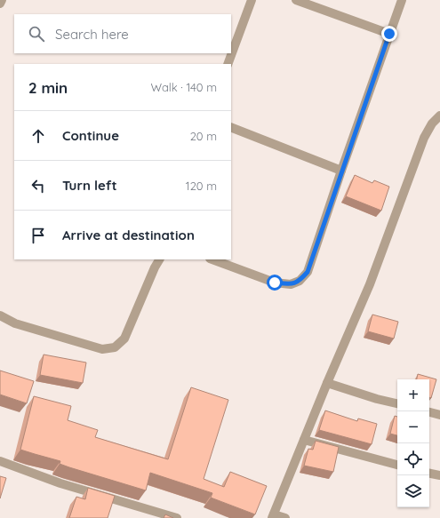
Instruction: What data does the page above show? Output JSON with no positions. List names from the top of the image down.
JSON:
{
  "page": {
    "search": "Search here",
    "heading": ["2 min", "Walk · 140 m"],
    "list": [
      ["Continue", "20 m"],
      ["Turn left", "120 m"],
      "Arrive at destination"
    ],
    "map_buttons": ["+", "−"]
  }
}
